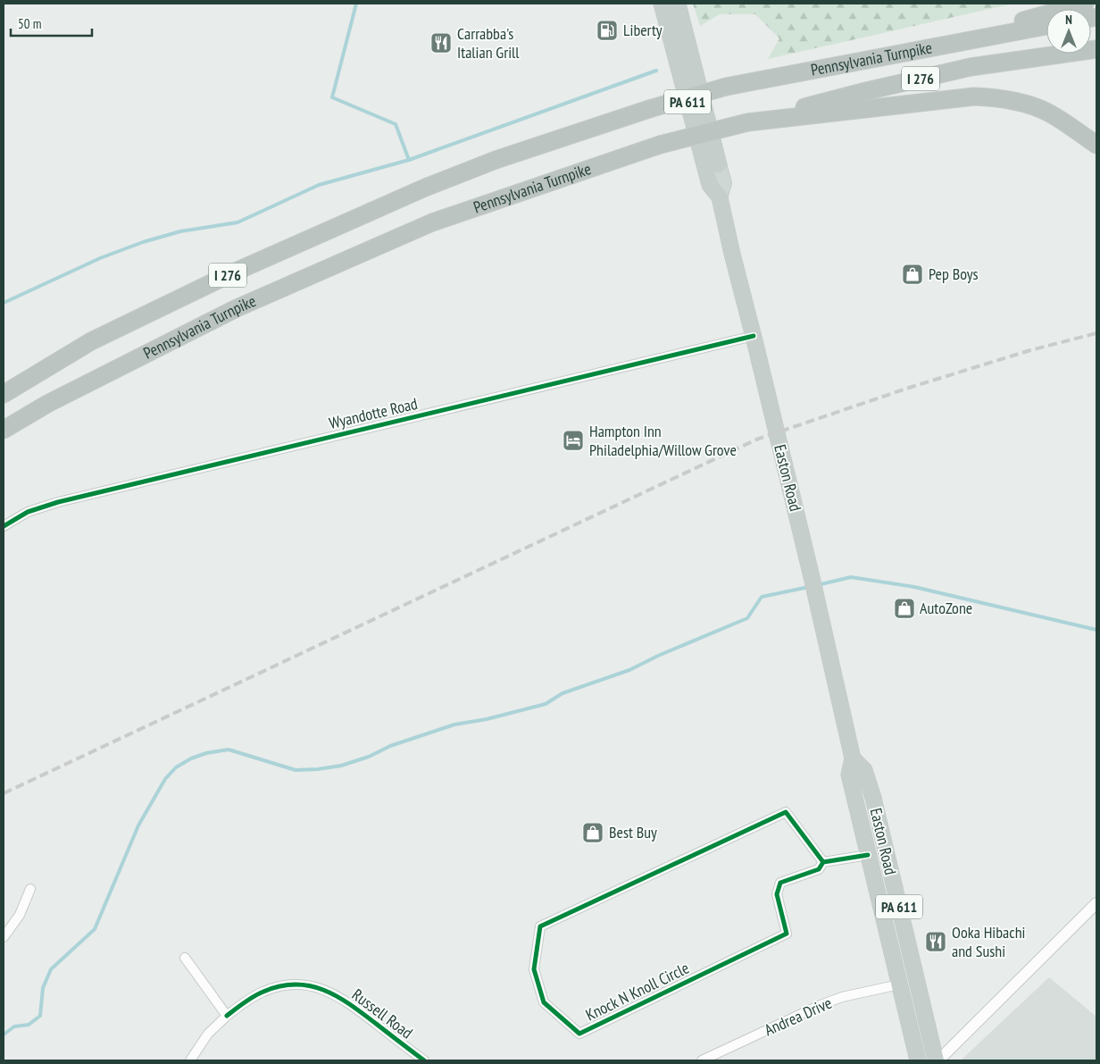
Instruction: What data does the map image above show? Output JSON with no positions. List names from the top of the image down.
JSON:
{
  "streets": {
    "highway": [
      "Pennsylvania Turnpike",
      "I 276",
      "PA 611",
      "Easton Road"
    ],
    "street": [
      "Wyandotte Road",
      "Knock N Knoll Circle",
      "Russell Road",
      "Andrea Drive"
    ]
  },
  "crossings": [
    ["Wyandotte Road", "Easton Road"],
    ["Easton Road", "Knock N Knoll Circle"],
    ["Easton Road", "Andrea Drive"]
  ],
  "places": {
    "fuel station": ["Liberty"],
    "restaurant": ["Carrabba's Italian Grill", "Ooka Hibachi and Sushi"],
    "shop": ["Pep Boys", "AutoZone", "Best Buy"],
    "hotel": ["Hampton Inn Philadelphia/Willow Grove"]
  },
  "scale_bar": "50 m",
  "north": "top"
}
